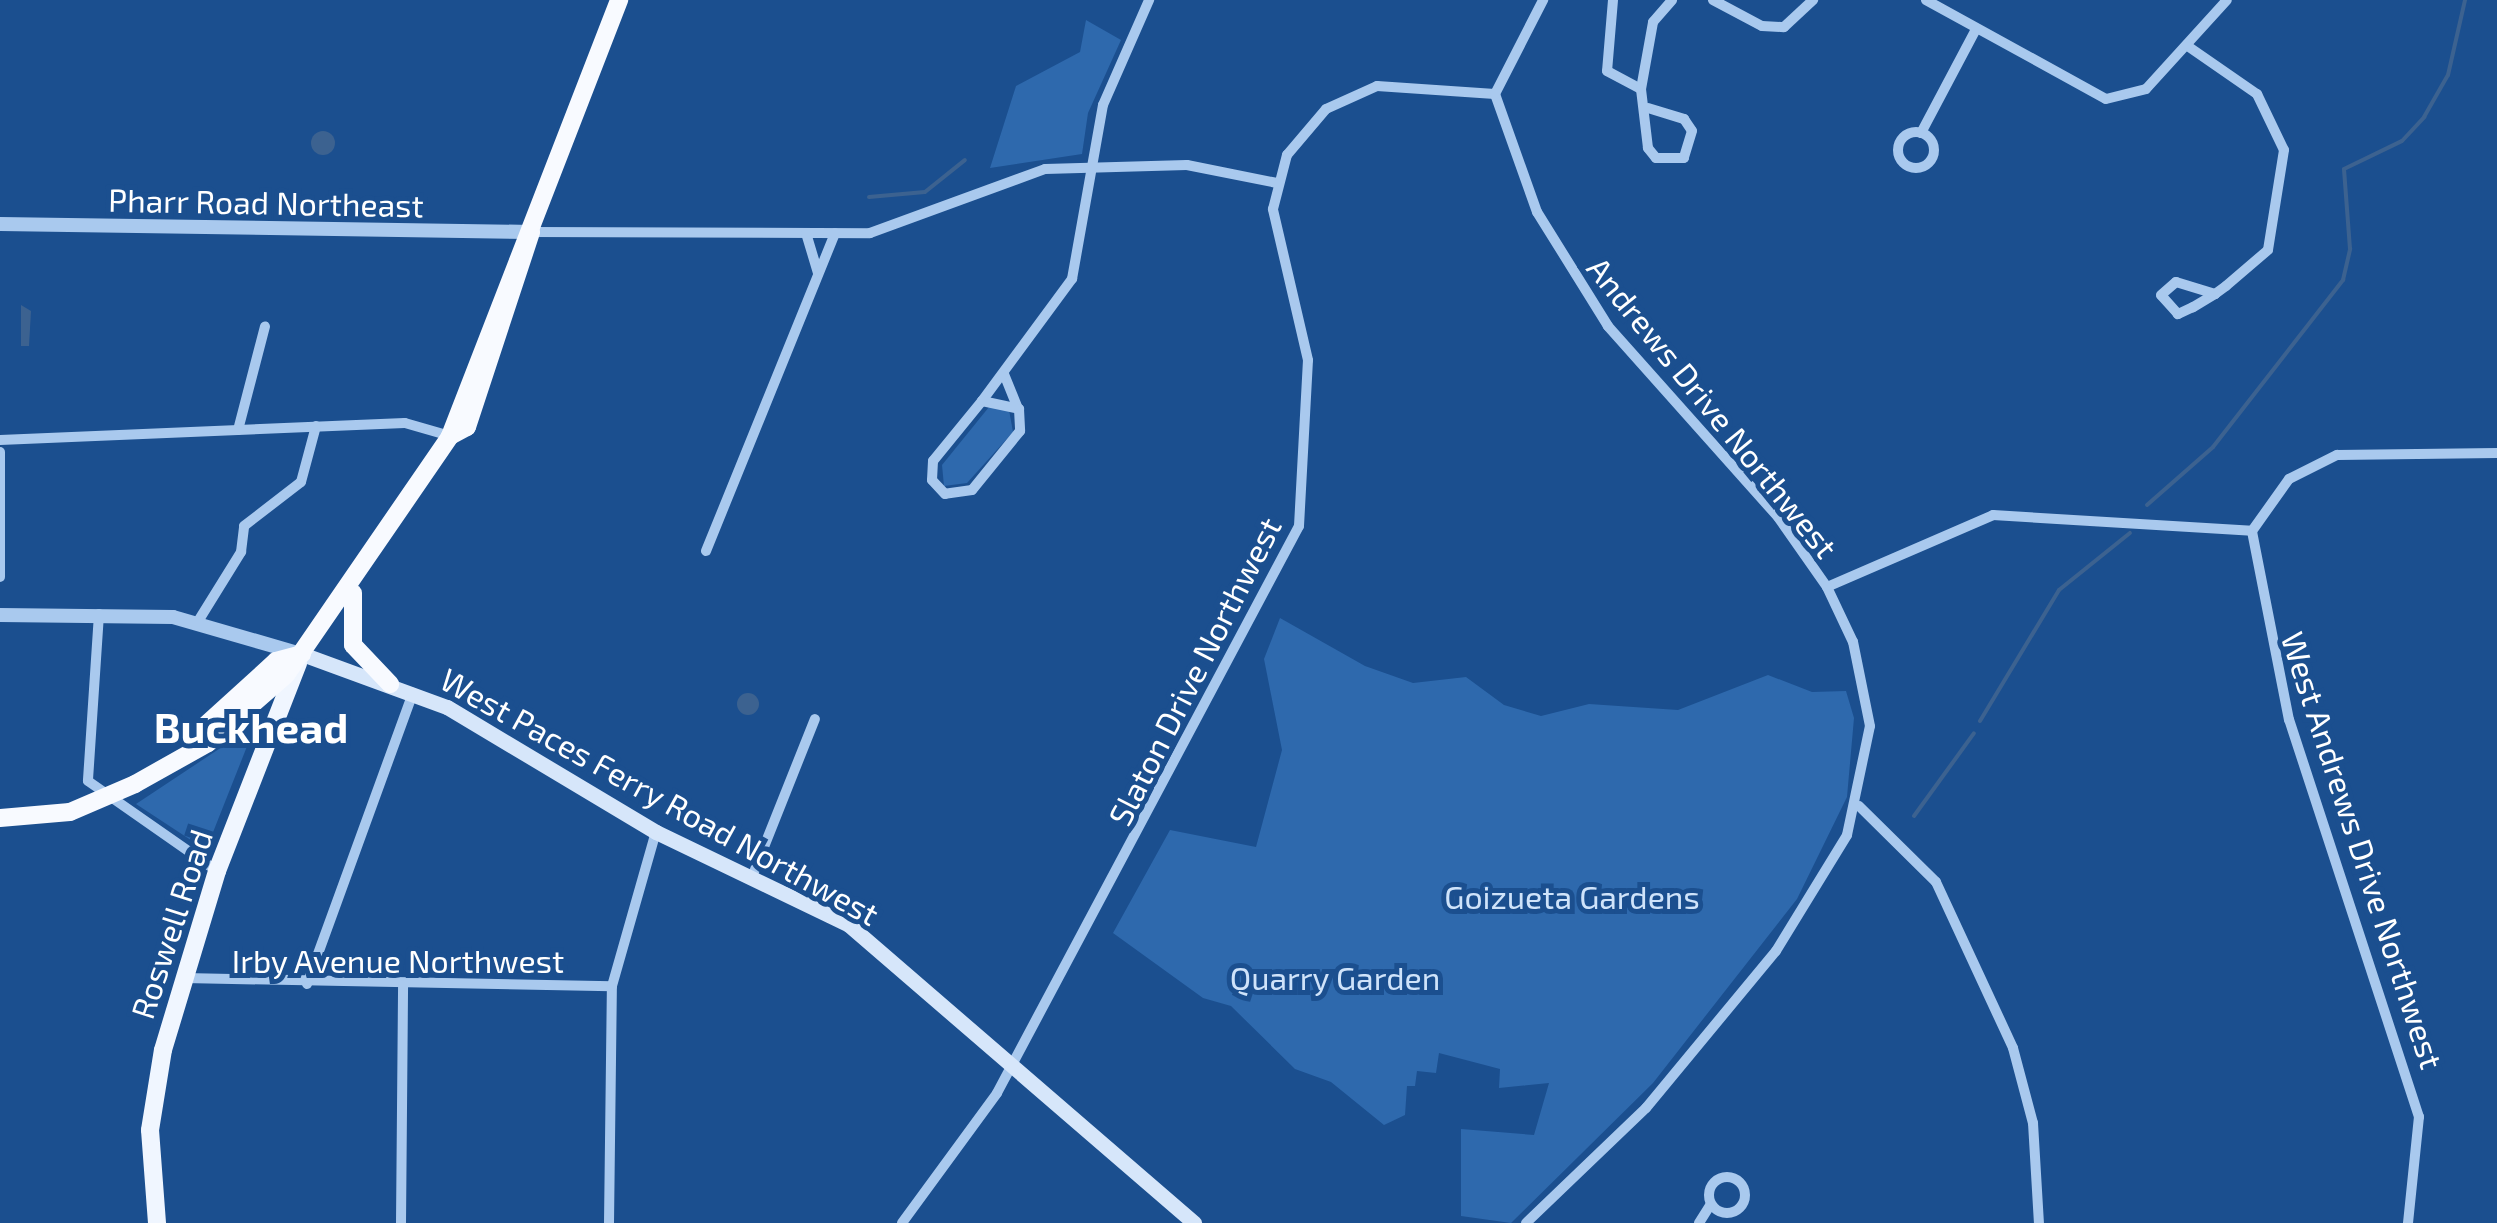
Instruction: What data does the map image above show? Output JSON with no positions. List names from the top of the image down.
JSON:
{
  "streets": {
    "main road": ["West Paces Ferry Road Northwest", "Roswell Road"],
    "street": [
      "Pharr Road Northeast",
      "Andrews Drive Northwest",
      "Slaton Drive Northwest",
      "West Andrews Drive Northwest",
      "Irby Avenue Northwest"
    ]
  },
  "crossings": [
    ["Andrews Drive Northwest", "Slaton Drive Northwest"],
    ["Slaton Drive Northwest", "West Paces Ferry Road Northwest"],
    ["West Paces Ferry Road Northwest", "Roswell Road"],
    ["Roswell Road", "Irby Avenue Northwest"]
  ],
  "districts": ["Buckhead"],
  "parks": ["Goizueta Gardens", "Quarry Garden"]
}
